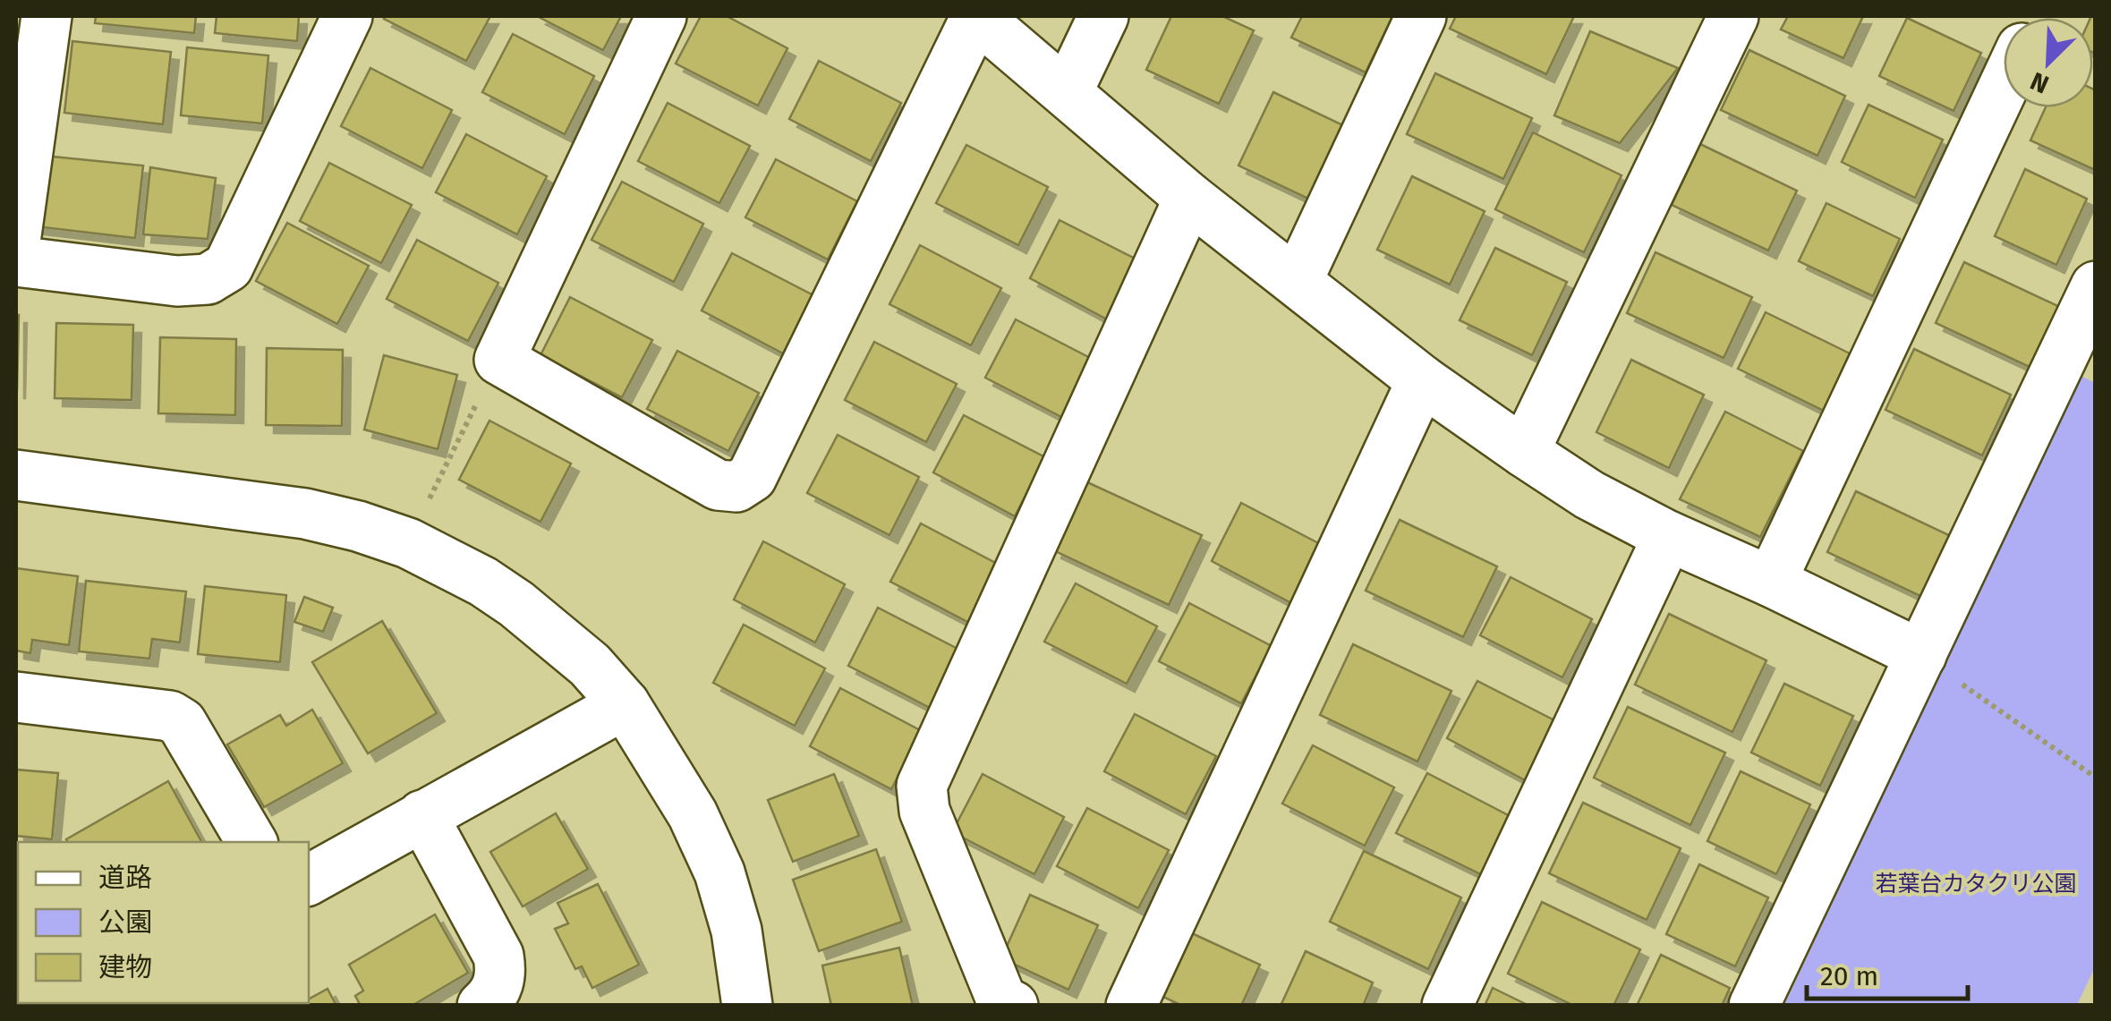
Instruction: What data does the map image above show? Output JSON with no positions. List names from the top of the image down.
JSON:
{
  "parks": ["若葉台カタクリ公園"],
  "legend": ["道路", "公園", "建物"],
  "scale_bar": "20 m",
  "north": "bottom left"
}
